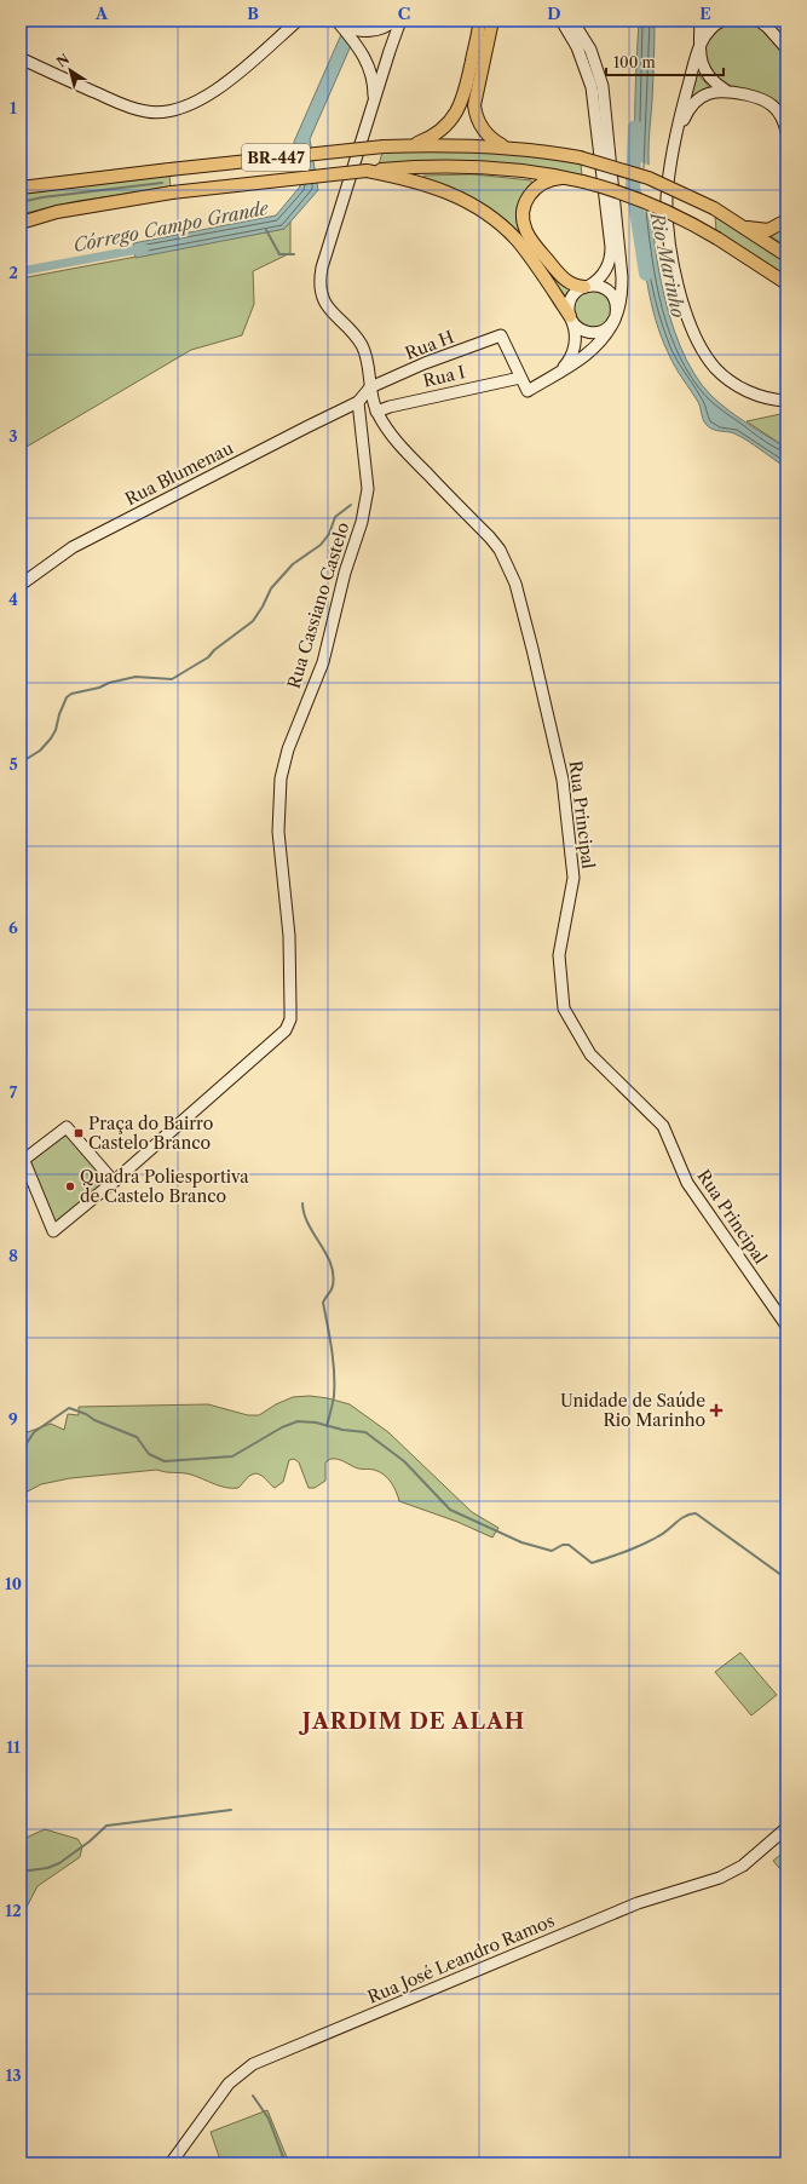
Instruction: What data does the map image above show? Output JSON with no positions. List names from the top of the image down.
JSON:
{
  "streets": {
    "main road": ["BR-447"],
    "street": [
      "Rua H",
      "Rua I",
      "Rua Blumenau",
      "Rua Cassiano Castelo",
      "Rua Principal",
      "Rua José Leandro Ramos"
    ]
  },
  "crossings": [
    ["Rua H", "Rua I"],
    ["Rua H", "Rua Principal"],
    ["Rua I", "Rua Principal"],
    ["Rua Blumenau", "Rua Cassiano Castelo"]
  ],
  "districts": ["JARDIM DE ALAH"],
  "water": ["Córrego Campo Grande", "Rio Marinho"],
  "places": {
    "transit": ["Praça do Bairro Castelo Branco"],
    "other": ["Quadra Poliesportiva de Castelo Branco"],
    "health": ["Unidade de Saúde Rio Marinho"]
  },
  "scale_bar": "100 m",
  "north": "top left",
  "grid": {
    "columns": [
      "A",
      "B",
      "C",
      "D",
      "E"
    ],
    "rows": [
      "1",
      "2",
      "3",
      "4",
      "5",
      "6",
      "7",
      "8",
      "9",
      "10",
      "11",
      "12",
      "13"
    ]
  }
}
